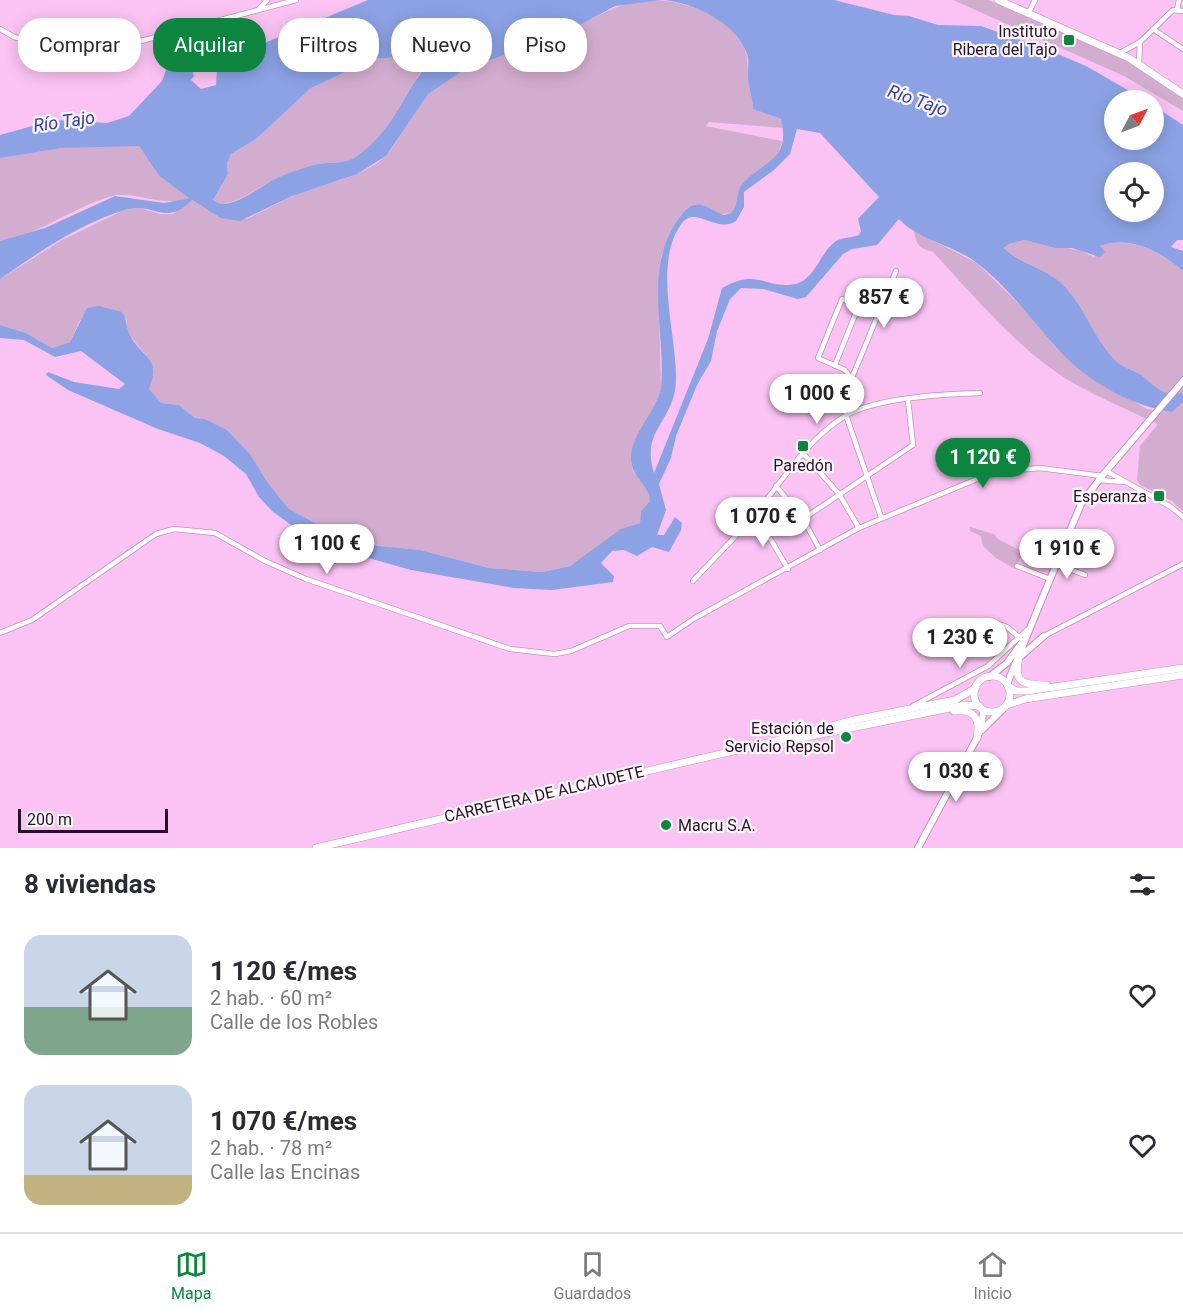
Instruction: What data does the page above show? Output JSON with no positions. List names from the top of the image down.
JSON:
{
  "streets": {
    "main road": ["CARRETERA DE ALCAUDETE"]
  },
  "water": ["Río Tajo"],
  "places": {
    "transit": ["Instituto Ribera del Tajo", "Paredón", "Esperanza"],
    "other": ["Estación de Servicio Repsol", "Macru S.A."]
  },
  "scale_bar": "200 m",
  "north": "top right",
  "page": {
    "chip": [
      "Comprar",
      "Alquilar",
      "Filtros",
      "Nuevo",
      "Piso"
    ],
    "price": [
      "857 €",
      "1 000 €",
      "1 120 €",
      "1 070 €",
      "1 100 €",
      "1 910 €",
      "1 230 €",
      "1 030 €"
    ],
    "scale": "200 m",
    "heading": "8 viviendas",
    "list": [
      {
        "name": "1 120 €/mes",
        "note": "2 hab. · 60 m² · Calle de los Robles"
      },
      {
        "name": "1 070 €/mes",
        "note": "2 hab. · 78 m² · Calle las Encinas"
      }
    ],
    "tabs": ["Mapa", "Guardados", "Inicio"]
  }
}
